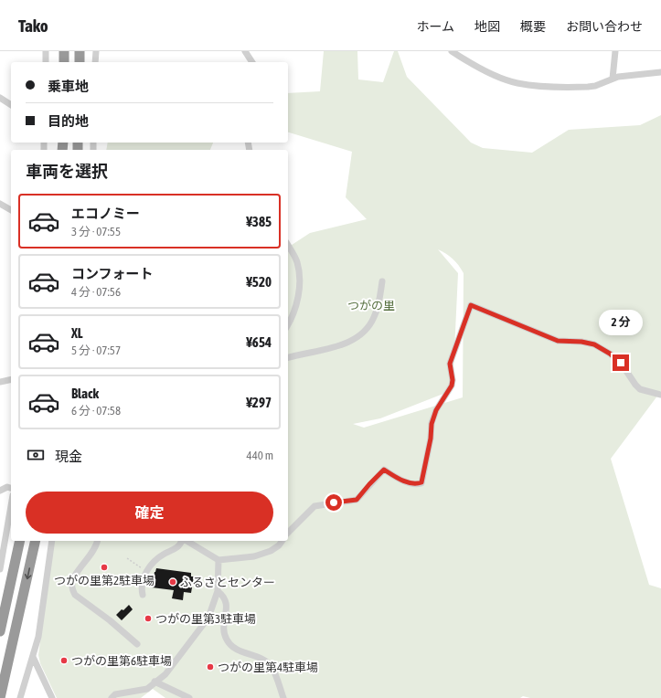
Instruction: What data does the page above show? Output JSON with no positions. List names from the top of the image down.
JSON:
{
  "parks": ["つがの里"],
  "places": [
    "つがの里第2駐車場",
    "ふるさとセンター",
    "つがの里第3駐車場",
    "つがの里第6駐車場",
    "つがの里第4駐車場"
  ],
  "page": {
    "header": "Tako",
    "nav": [
      "ホーム",
      "地図",
      "概要",
      "お問い合わせ"
    ],
    "banner": ["乗車地", "目的地"],
    "heading": "車両を選択",
    "list": [
      {
        "name": "エコノミー",
        "note": "3 分 · 07:55",
        "value": "¥385"
      },
      {
        "name": "コンフォート",
        "note": "4 分 · 07:56",
        "value": "¥520"
      },
      {
        "name": "XL",
        "note": "5 分 · 07:57",
        "value": "¥654"
      },
      {
        "name": "Black",
        "note": "6 分 · 07:58",
        "value": "¥297"
      }
    ],
    "bubble": "2 分",
    "pay": ["現金", "440 m"],
    "buttons": "確定"
  }
}
